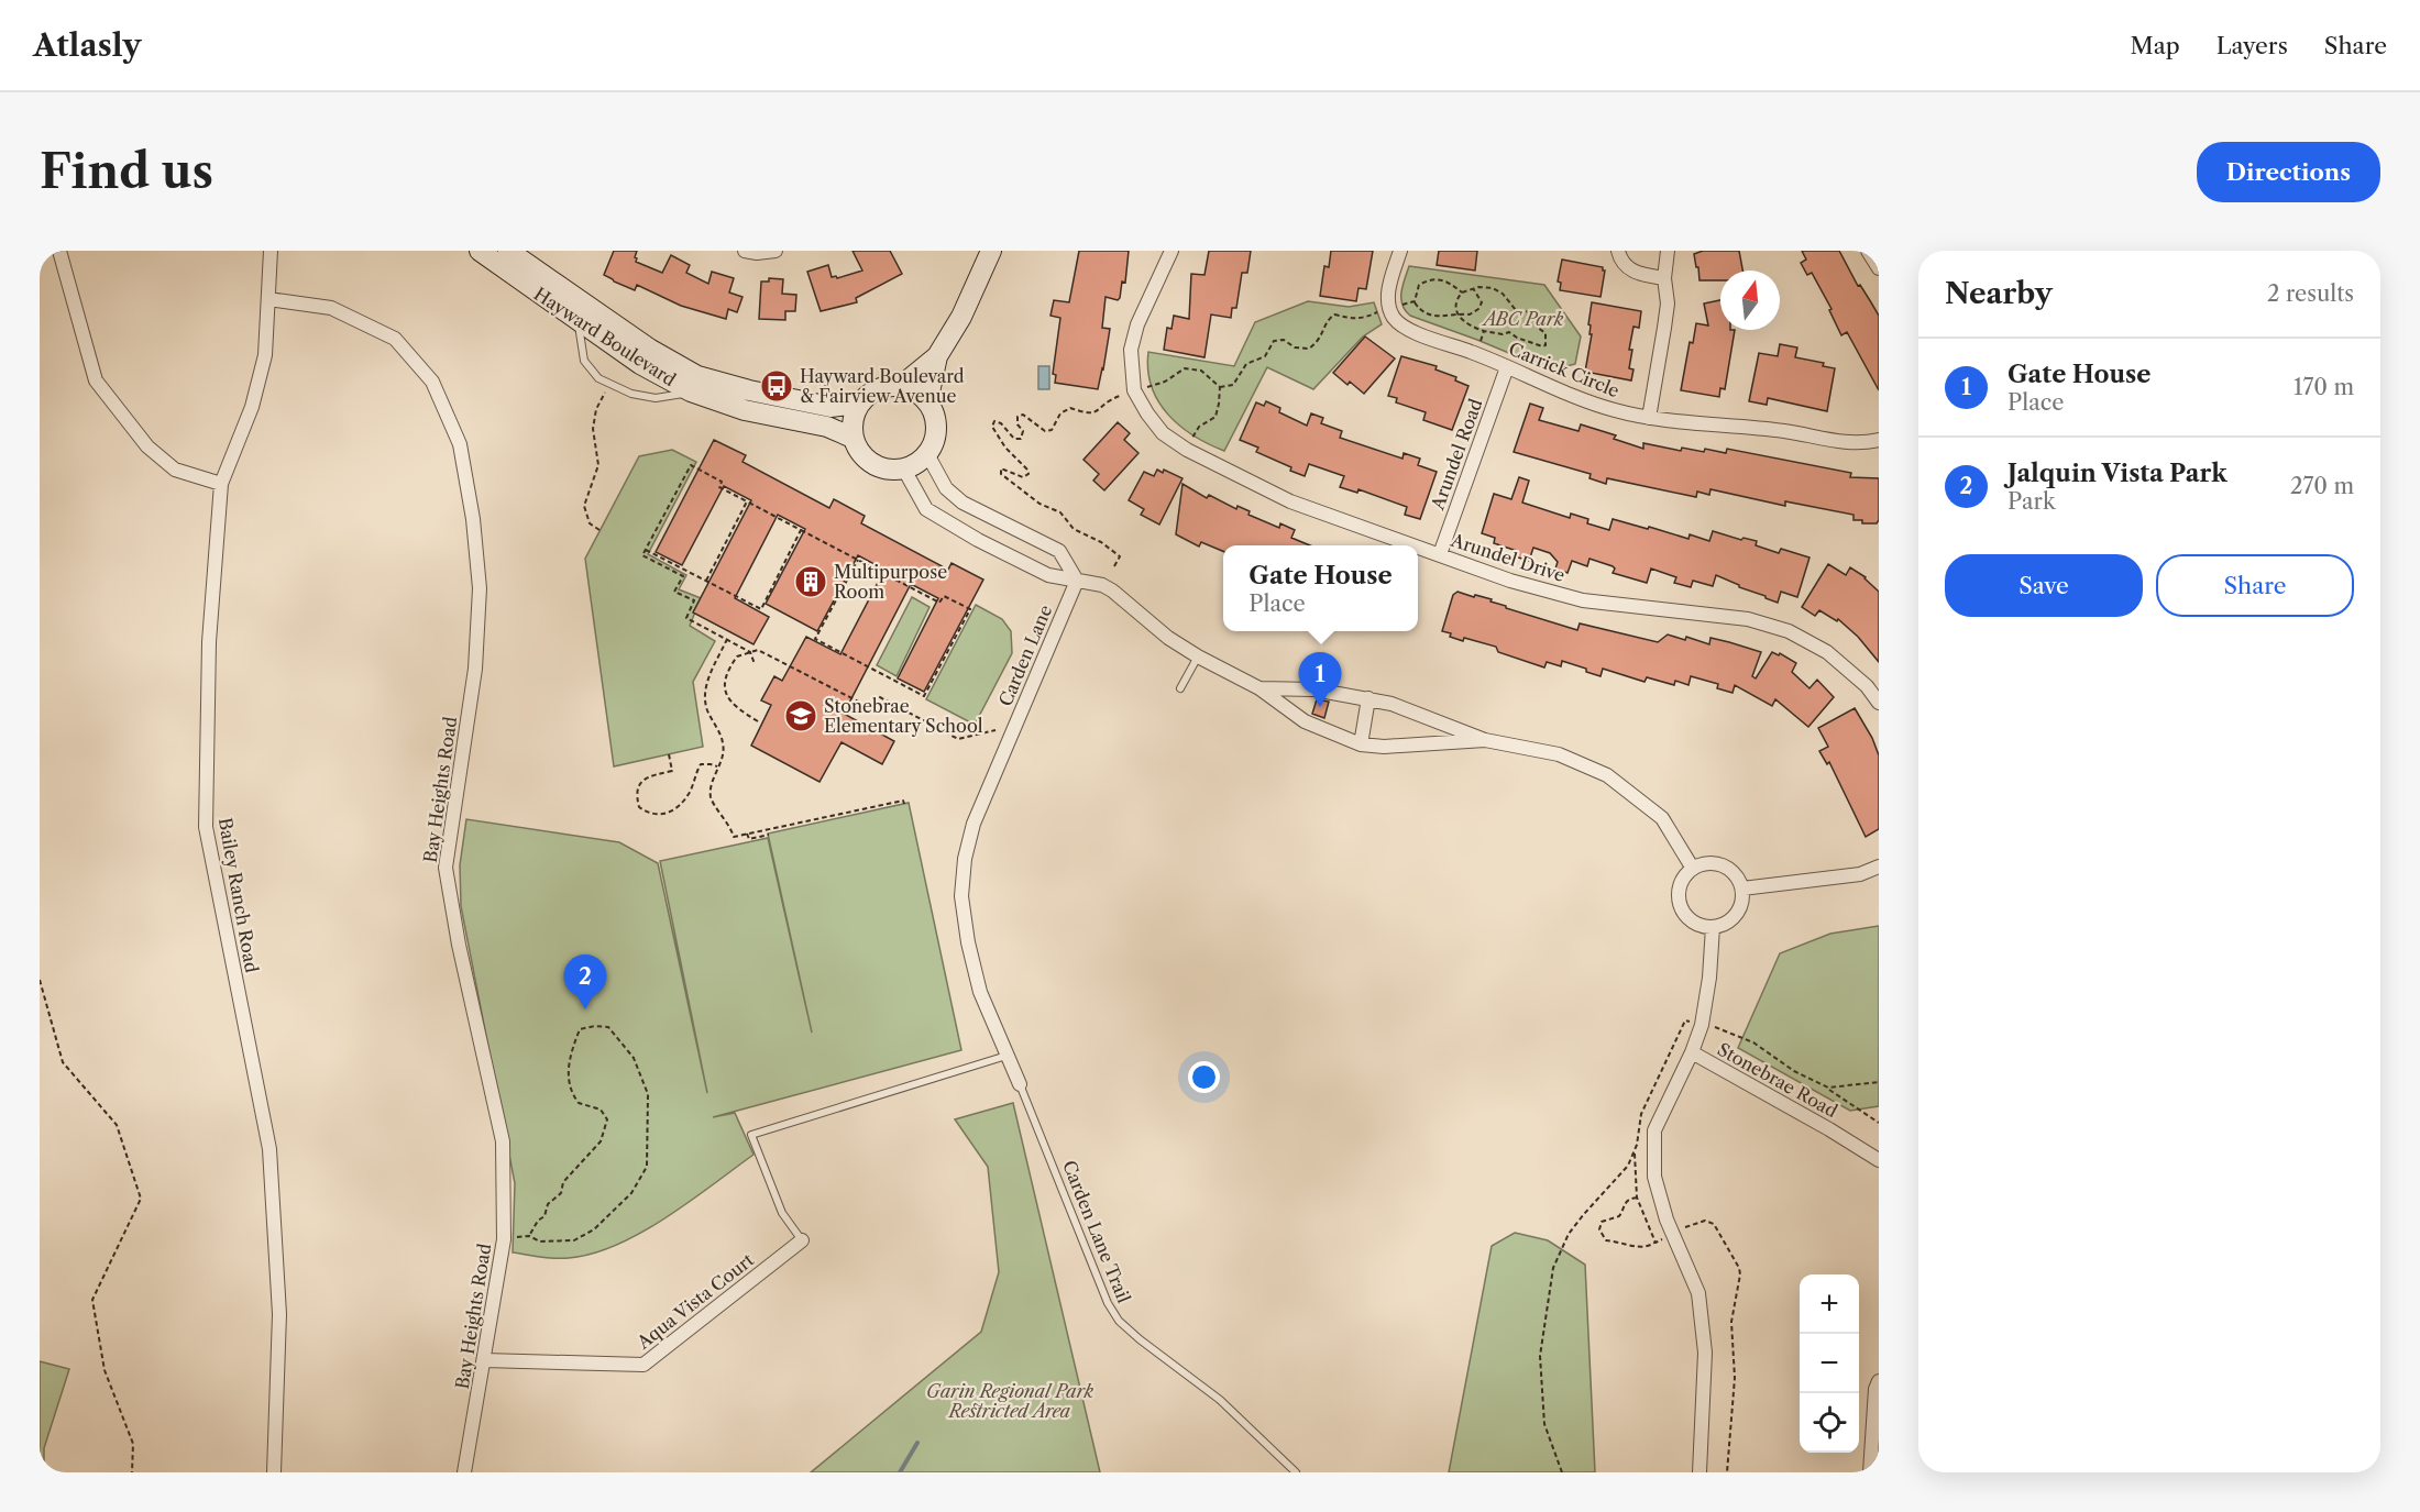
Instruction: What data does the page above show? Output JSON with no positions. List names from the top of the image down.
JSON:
{
  "streets": {
    "main road": ["Hayward Boulevard"],
    "street": [
      "Carrick Circle",
      "Arundel Road",
      "Arundel Drive",
      "Carden Lane",
      "Bay Heights Road",
      "Bailey Ranch Road",
      "Stonebrae Road",
      "Aqua Vista Court"
    ],
    "lane": ["Carden Lane Trail"]
  },
  "crossings": [
    ["Carrick Circle", "Arundel Road"],
    ["Arundel Road", "Arundel Drive"],
    ["Carden Lane", "Carden Lane Trail"],
    ["Bay Heights Road", "Bailey Ranch Road"],
    ["Bay Heights Road", "Aqua Vista Court"]
  ],
  "parks": ["ABC Park", "Garin Regional Park Restricted Area"],
  "places": {
    "bus stop": ["Hayward Boulevard & Fairview Avenue"],
    "building": ["Multipurpose Room"],
    "school or university": ["Stonebrae Elementary School"]
  },
  "north": "top",
  "page": {
    "header": "Atlasly",
    "nav": ["Map", "Layers", "Share"],
    "buttons": [
      "Directions",
      ["Save", "Share"]
    ],
    "title": "Find us",
    "heading": ["Nearby", "2 results"],
    "list": [
      {
        "mark": "1",
        "name": "Gate House",
        "note": "Place",
        "value": "170 m"
      },
      {
        "mark": "2",
        "name": "Jalquin Vista Park",
        "note": "Park",
        "value": "270 m"
      }
    ],
    "popup": ["Gate House", "Place"],
    "pins": ["1", "2"],
    "map_buttons": ["+", "−"]
  }
}
